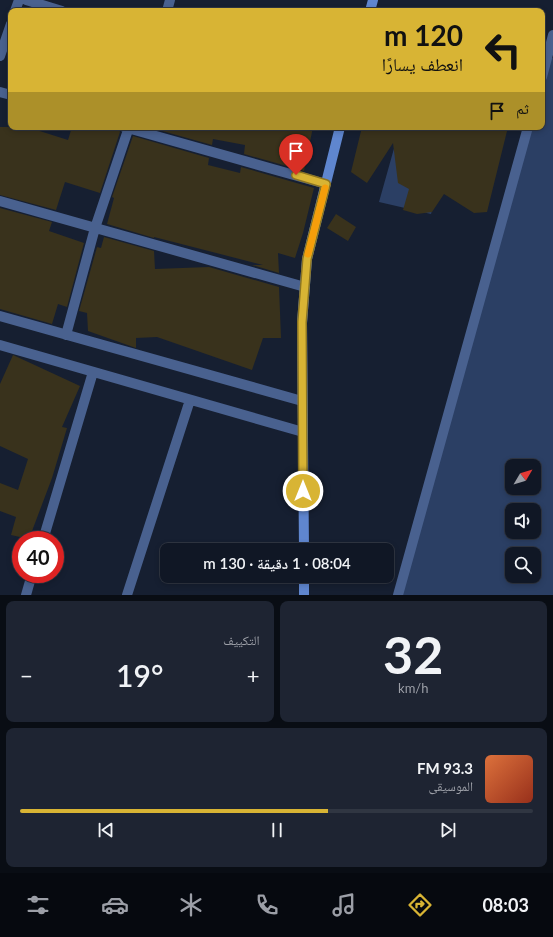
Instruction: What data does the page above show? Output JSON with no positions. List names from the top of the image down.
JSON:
{
  "north": "top right",
  "page": {
    "turn": ["120 m", "انعطف يسارًا"],
    "then": "ثم",
    "limit": "40",
    "trip": "08:04 · 1 دقيقة · 130 m",
    "tile": [
      ["32", "km/h"],
      "التكييف"
    ],
    "heat": ["−", "19°", "+"],
    "song": ["93.3 FM", "الموسيقى"],
    "tabs": "08:03"
  }
}
